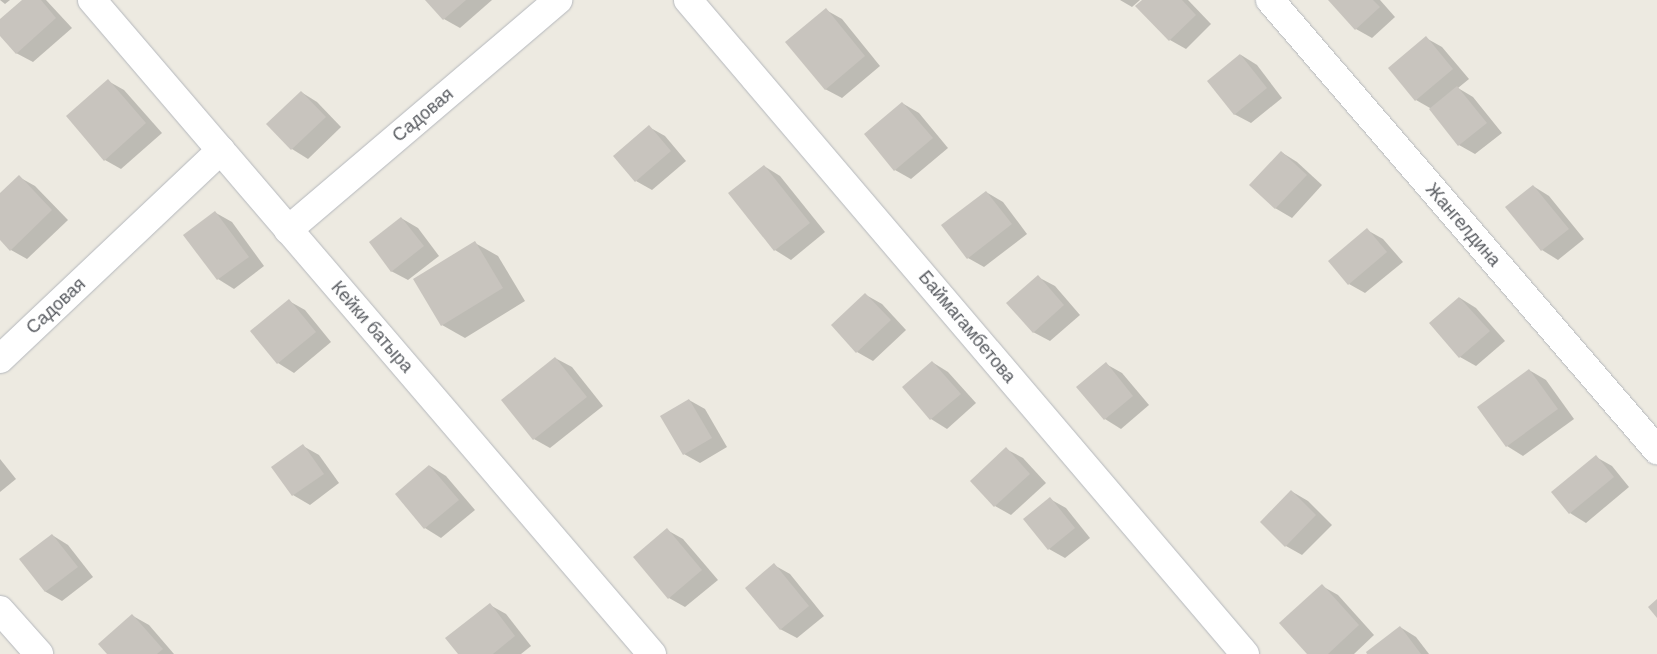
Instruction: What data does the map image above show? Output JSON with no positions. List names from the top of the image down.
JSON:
{
  "streets": {
    "street": [
      "Садовая",
      "Жангелдина",
      "Кейки батыра",
      "Баймагамбетова"
    ]
  },
  "crossings": [
    ["Садовая", "Кейки батыра"]
  ]
}
